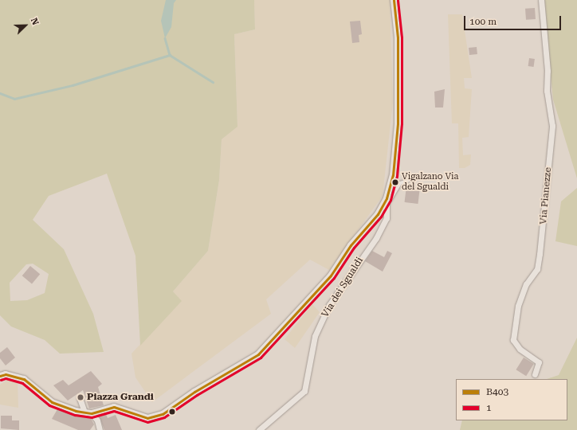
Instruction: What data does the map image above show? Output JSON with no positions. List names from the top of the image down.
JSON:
{
  "streets": {
    "street": ["Via Pianezze", "Via dei Sgualdi"]
  },
  "places": ["Vigalzano Via del Sgualdi", "Piazza Grandi"],
  "lines": ["transit line B403", "transit line 1"],
  "legend": ["B403", "1"],
  "scale_bar": "100 m",
  "north": "top right"
}
